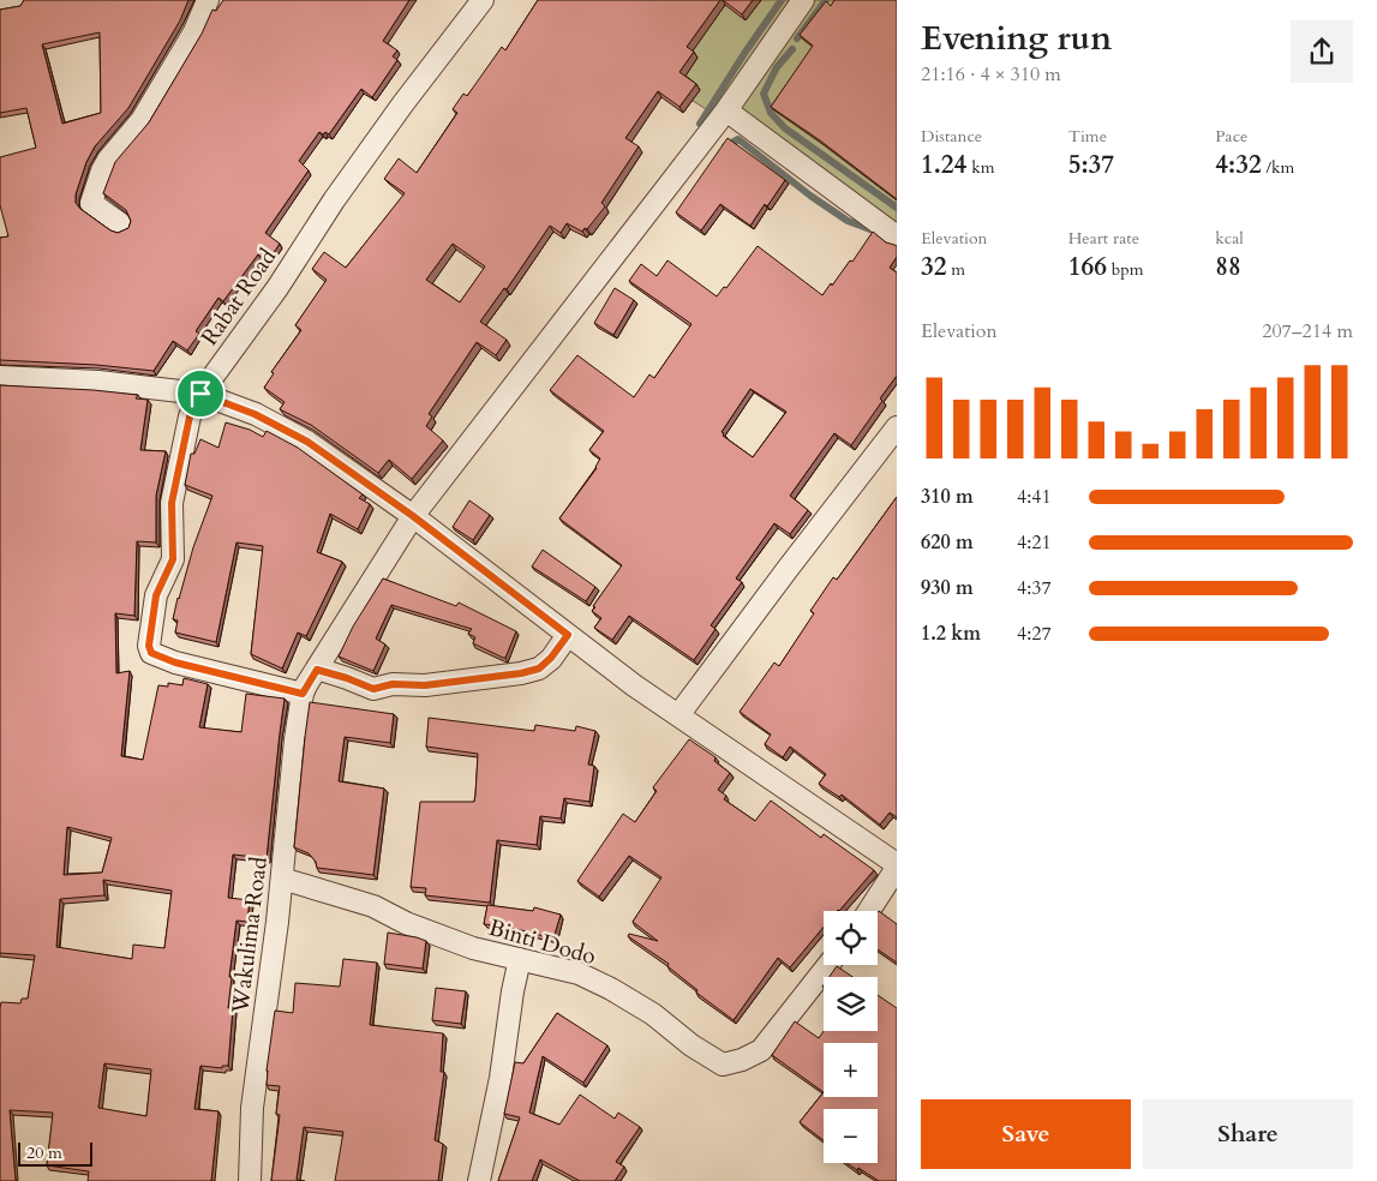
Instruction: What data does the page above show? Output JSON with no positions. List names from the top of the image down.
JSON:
{
  "streets": {
    "street": ["Rabat Road", "Wakulima Road", "Binti Dodo"]
  },
  "crossings": [
    ["Rabat Road", "Wakulima Road"],
    ["Wakulima Road", "Binti Dodo"]
  ],
  "scale_bar": "20 m",
  "page": {
    "heading": ["Evening run", "21:16 · 4 × 310 m"],
    "stats": [
      ["Distance", "1.24 km"],
      ["Time", "5:37"],
      ["Pace", "4:32 /km"],
      ["Elevation", "32 m"],
      ["Heart rate", "166 bpm"],
      ["kcal", "88"]
    ],
    "chart": ["Elevation", "207–214 m"],
    "list": [
      {
        "name": "310 m",
        "note": "4:41"
      },
      {
        "name": "620 m",
        "note": "4:21"
      },
      {
        "name": "930 m",
        "note": "4:37"
      },
      {
        "name": "1.2 km",
        "note": "4:27"
      }
    ],
    "map_buttons": ["+", "−"],
    "buttons": ["Save", "Share"],
    "scale": "20 m"
  }
}
